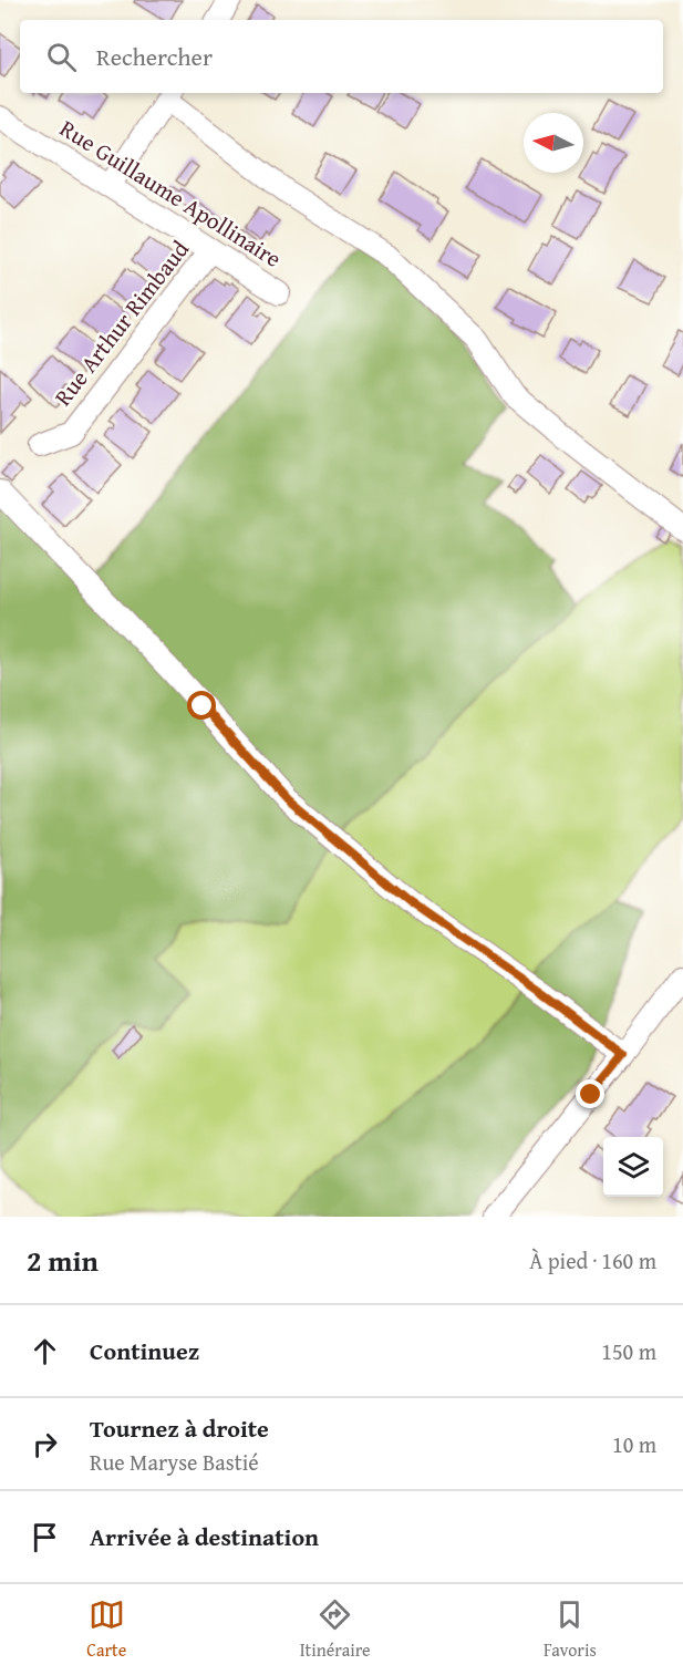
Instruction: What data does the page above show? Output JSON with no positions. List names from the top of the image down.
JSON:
{
  "streets": {
    "street": ["Rue Guillaume Apollinaire", "Rue Arthur Rimbaud"]
  },
  "crossings": [
    ["Rue Guillaume Apollinaire", "Rue Arthur Rimbaud"]
  ],
  "north": "left",
  "page": {
    "search": "Rechercher",
    "heading": ["2 min", "À pied · 160 m"],
    "list": [
      ["Continuez", "150 m"],
      ["Tournez à droite", "Rue Maryse Bastié", "10 m"],
      "Arrivée à destination"
    ],
    "nav": ["Carte", "Itinéraire", "Favoris"]
  }
}
